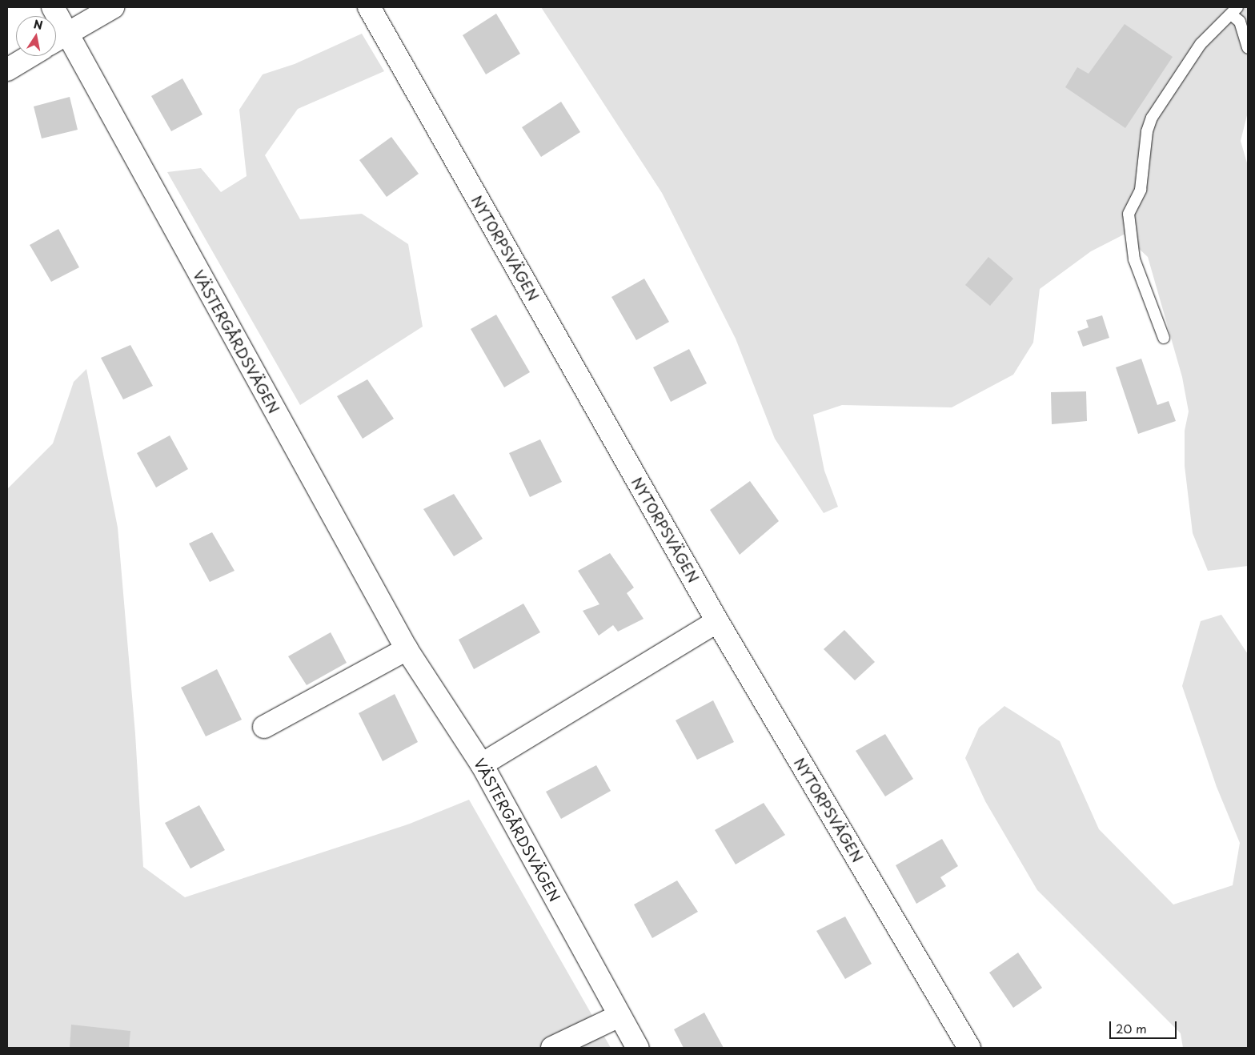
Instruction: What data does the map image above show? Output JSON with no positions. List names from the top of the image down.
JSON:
{
  "streets": {
    "street": ["NYTORPSVÄGEN", "VÄSTERGÅRDSVÄGEN"]
  },
  "scale_bar": "20 m",
  "north": "top"
}
